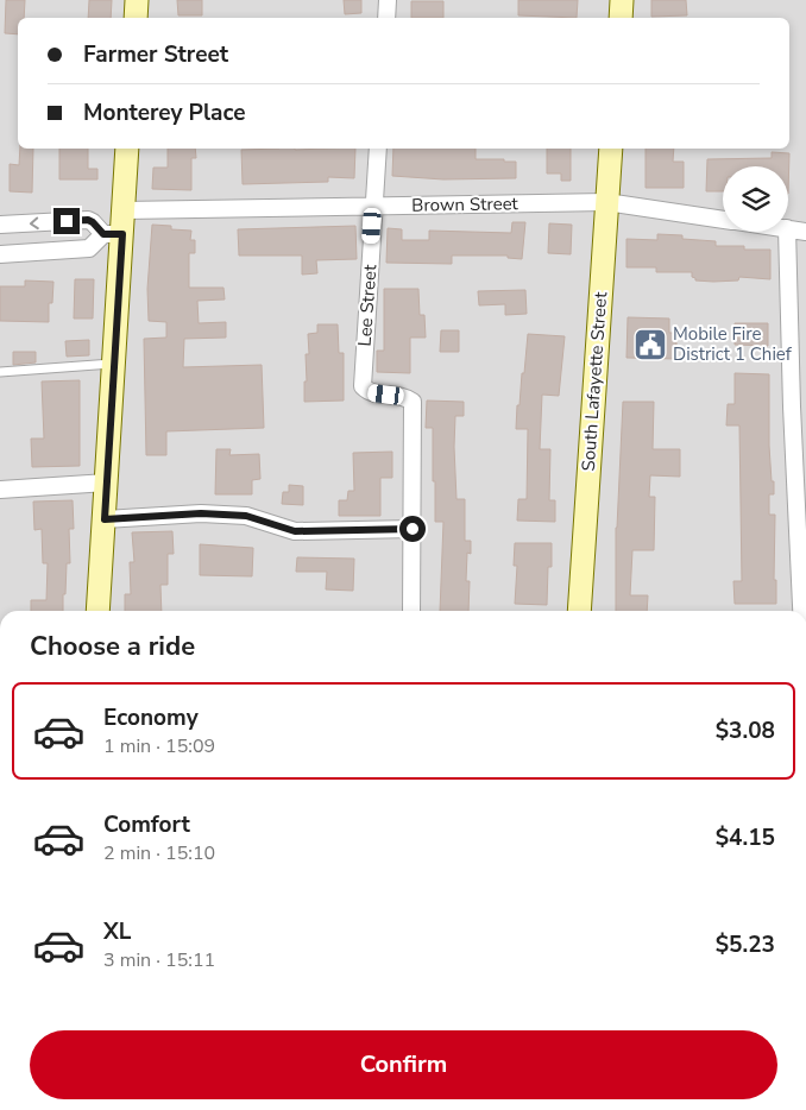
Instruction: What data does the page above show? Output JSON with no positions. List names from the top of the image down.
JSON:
{
  "streets": {
    "street": ["Brown Street", "Lee Street", "South Lafayette Street"]
  },
  "crossings": [
    ["Brown Street", "Lee Street"],
    ["Brown Street", "South Lafayette Street"]
  ],
  "places": {
    "public building": ["Mobile Fire District 1 Chief"]
  },
  "page": {
    "banner": ["Farmer Street", "Monterey Place"],
    "heading": "Choose a ride",
    "list": [
      {
        "name": "Economy",
        "note": "1 min · 15:09",
        "value": "$3.08"
      },
      {
        "name": "Comfort",
        "note": "2 min · 15:10",
        "value": "$4.15"
      },
      {
        "name": "XL",
        "note": "3 min · 15:11",
        "value": "$5.23"
      }
    ],
    "buttons": "Confirm"
  }
}
